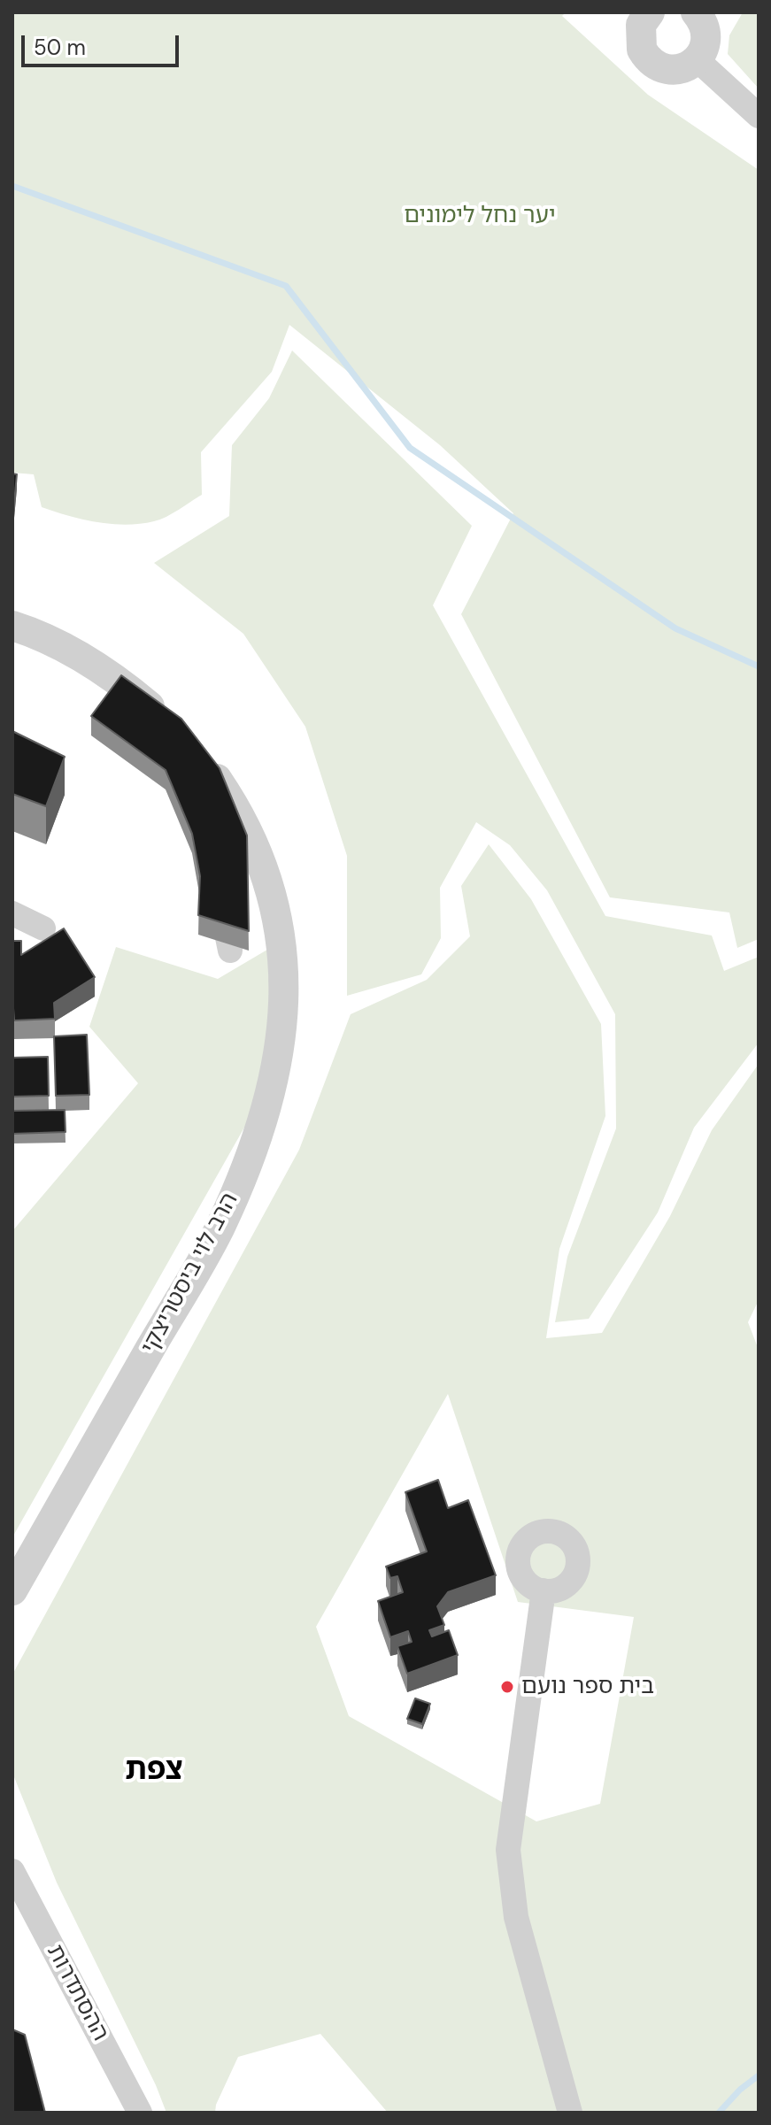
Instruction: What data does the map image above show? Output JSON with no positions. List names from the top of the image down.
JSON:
{
  "streets": {
    "street": ["הרב לוי ביסטריצקי", "ההסתדרות"]
  },
  "districts": ["צפת"],
  "parks": ["יער נחל לימונים"],
  "places": ["בית ספר נועם"],
  "scale_bar": "50 m"
}
